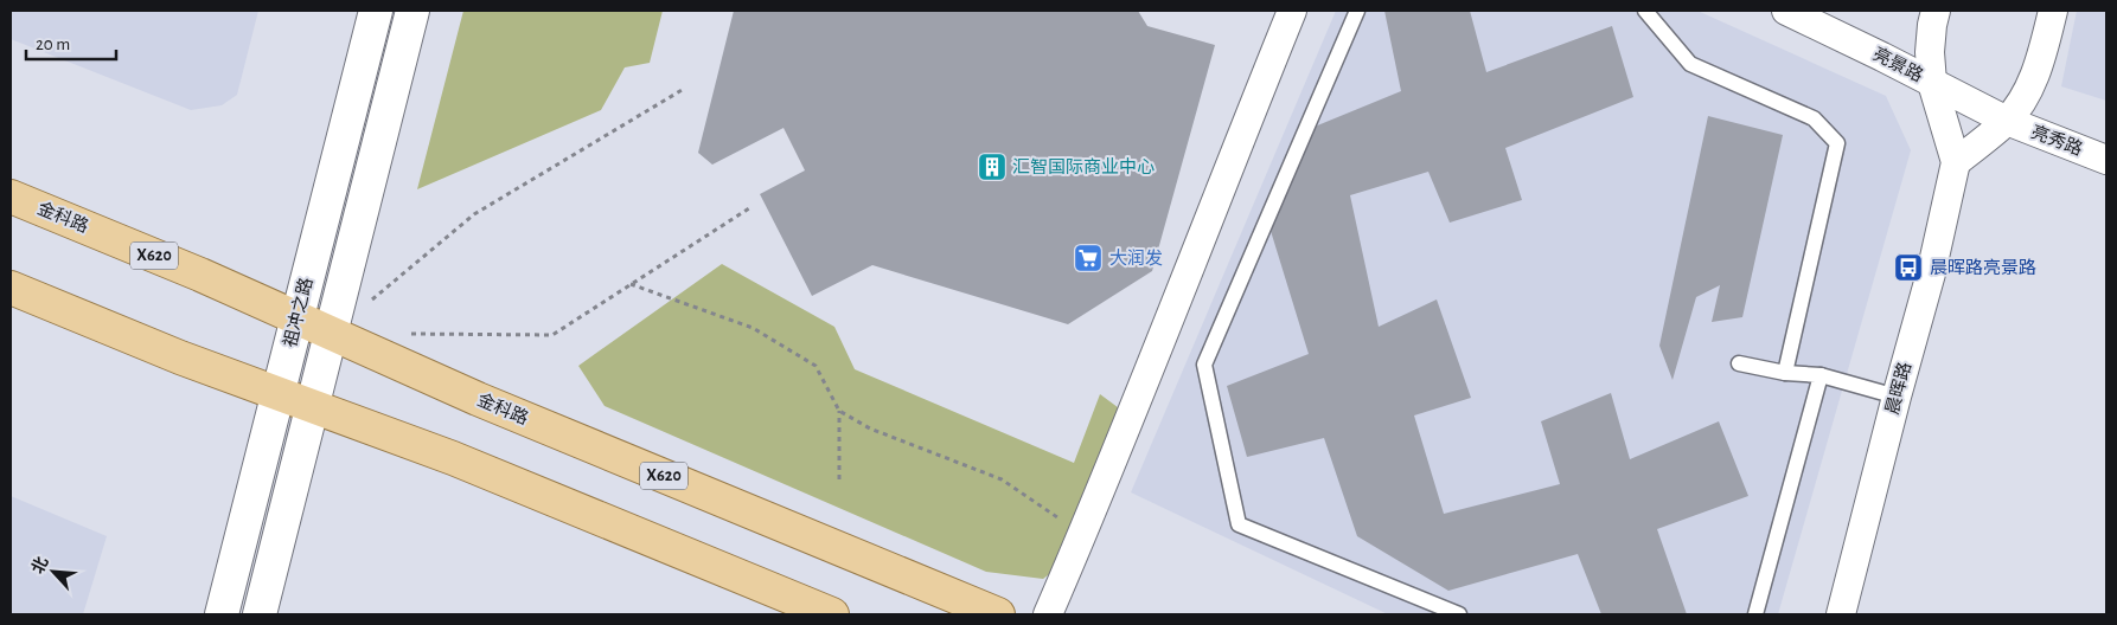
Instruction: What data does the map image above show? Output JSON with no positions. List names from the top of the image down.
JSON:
{
  "streets": {
    "main road": ["金科路", "X620", "祖冲之路"],
    "street": ["亮景路", "亮秀路", "晨晖路"]
  },
  "crossings": [
    ["亮景路", "亮秀路"],
    ["亮景路", "晨晖路"],
    ["金科路", "祖冲之路"]
  ],
  "places": {
    "building": ["汇智国际商业中心"],
    "supermarket": ["大润发"],
    "bus stop": ["晨晖路亮景路"]
  },
  "scale_bar": "20 m",
  "north": "top left"
}
